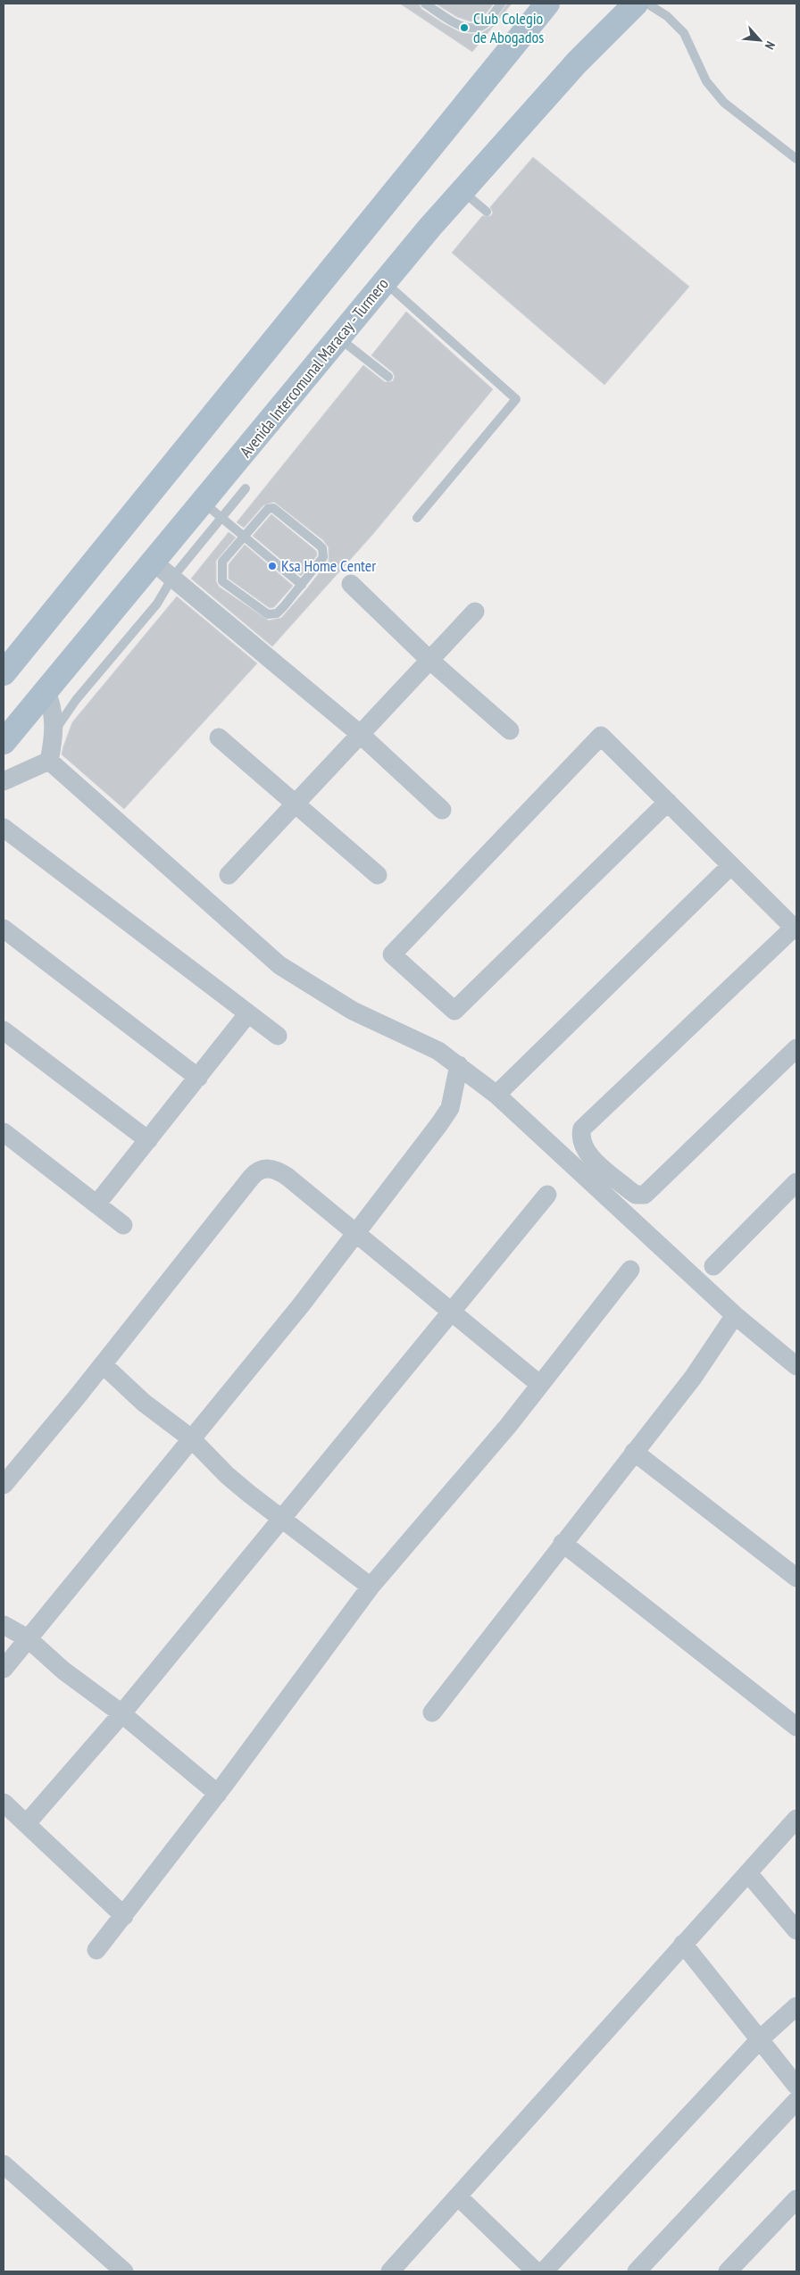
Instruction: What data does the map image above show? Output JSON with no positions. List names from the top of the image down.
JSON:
{
  "streets": {
    "main road": ["Avenida Intercomunal Maracay - Turmero"]
  },
  "places": ["Club Colegio de Abogados", "Ksa Home Center"],
  "north": "bottom right"
}
